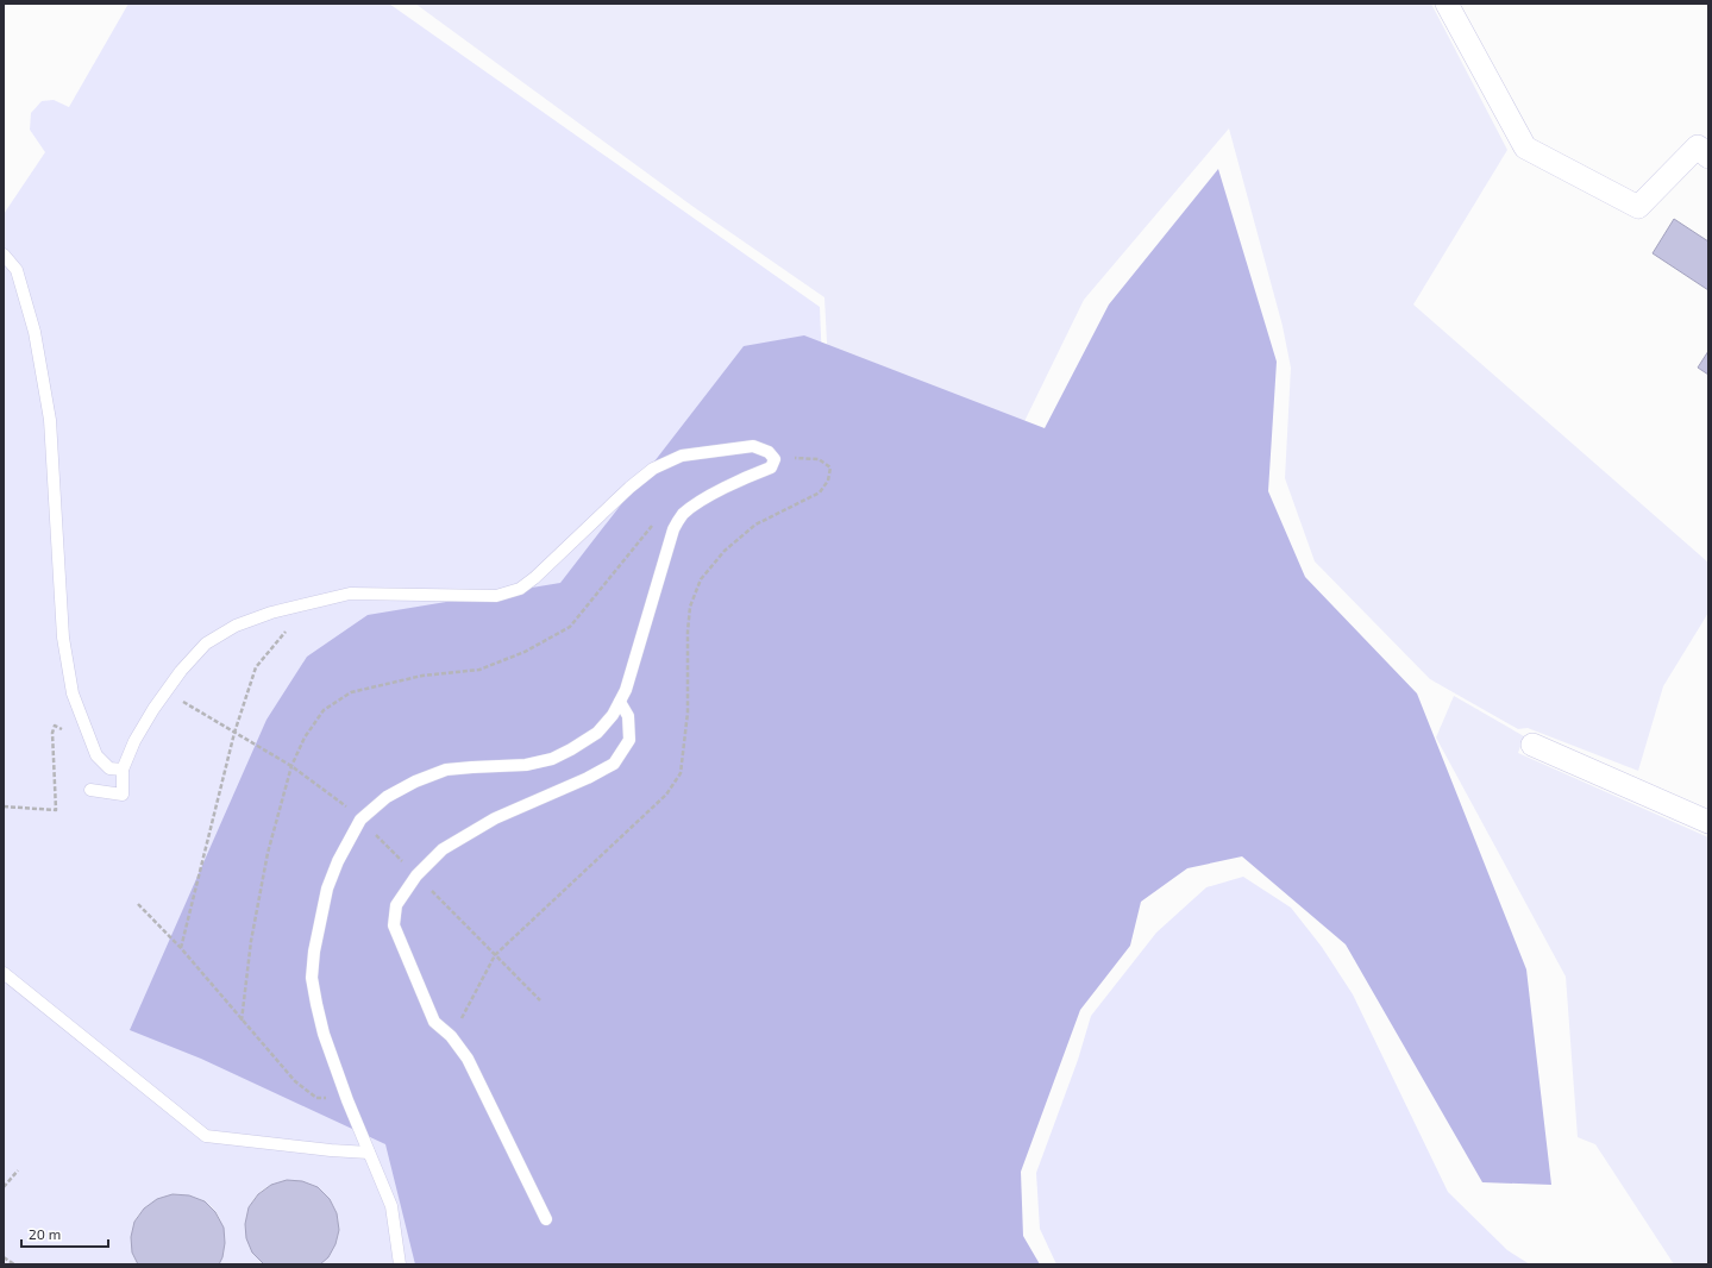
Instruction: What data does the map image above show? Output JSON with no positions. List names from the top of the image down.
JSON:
{
  "scale_bar": "20 m"
}
